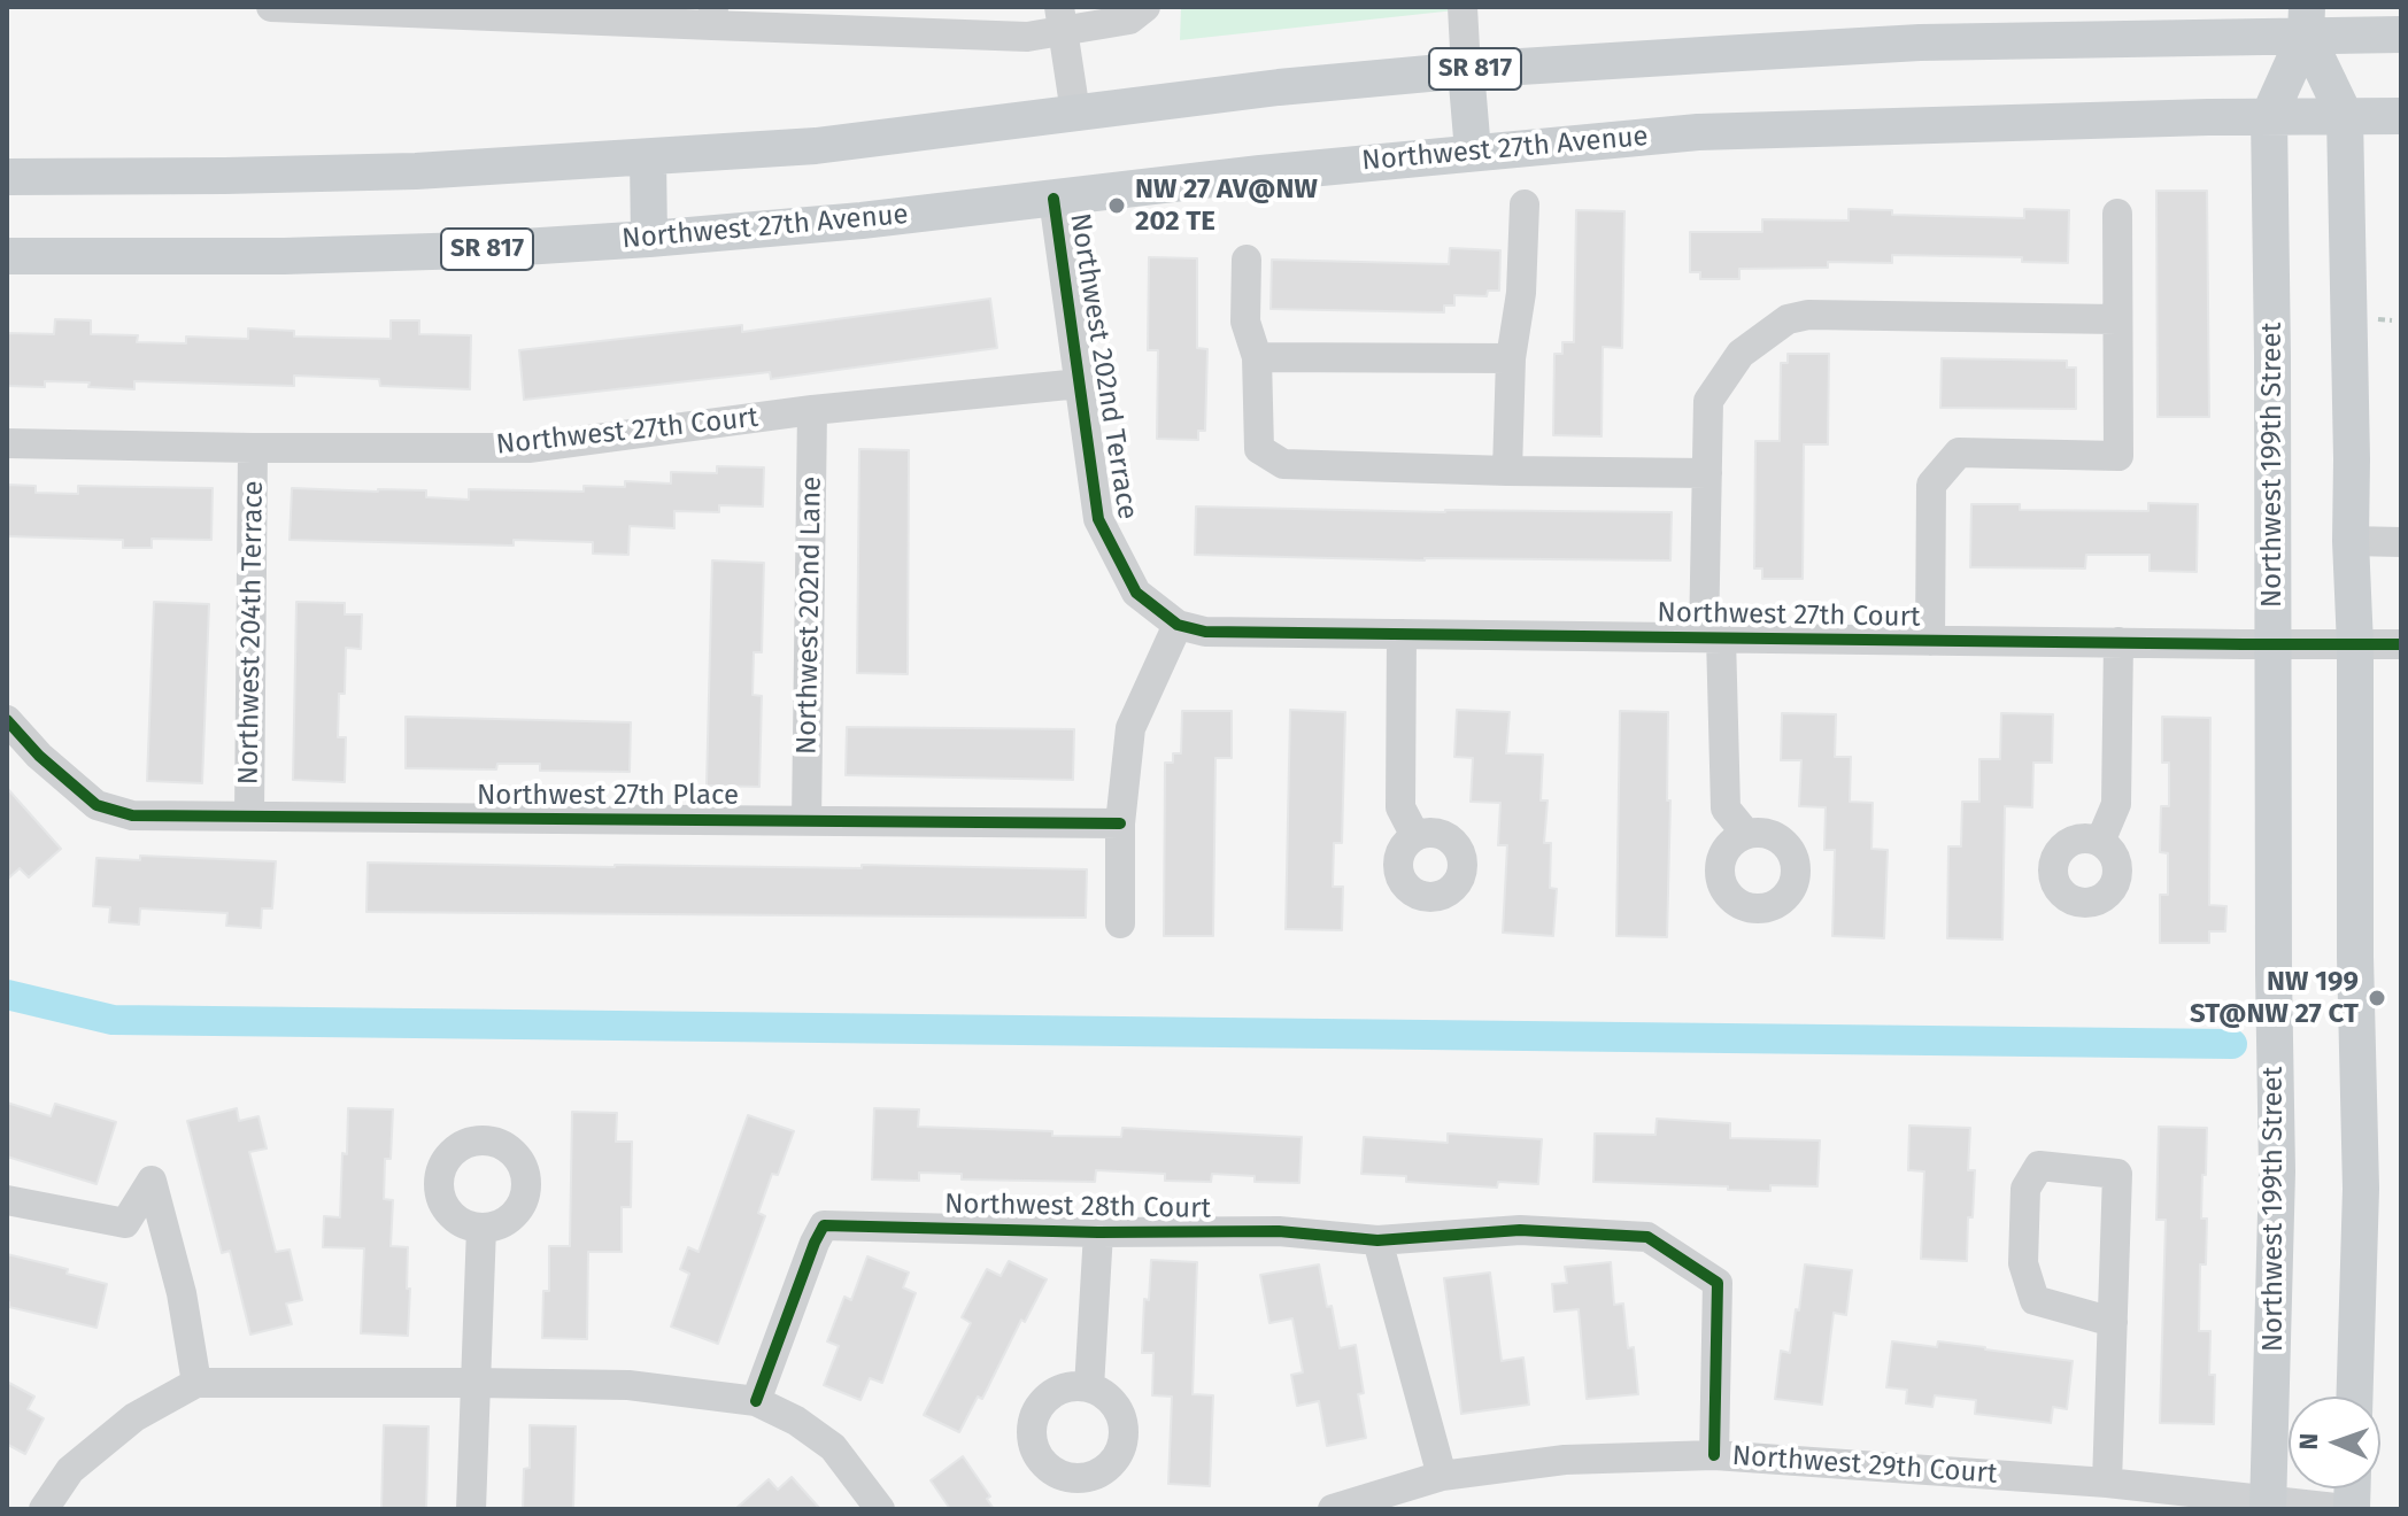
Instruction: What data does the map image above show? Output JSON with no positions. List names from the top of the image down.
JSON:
{
  "streets": {
    "main road": ["SR 817", "Northwest 27th Avenue", "Northwest 199th Street"],
    "street": [
      "Northwest 202nd Terrace",
      "Northwest 27th Court",
      "Northwest 202nd Lane",
      "Northwest 204th Terrace",
      "Northwest 27th Place",
      "Northwest 28th Court",
      "Northwest 29th Court"
    ]
  },
  "crossings": [
    ["SR 817", "Northwest 199th Street"],
    ["Northwest 27th Avenue", "Northwest 202nd Terrace"],
    ["Northwest 27th Avenue", "Northwest 199th Street"],
    ["Northwest 202nd Terrace", "Northwest 27th Court"],
    ["Northwest 27th Court", "Northwest 199th Street"],
    ["Northwest 27th Court", "Northwest 202nd Lane"],
    ["Northwest 27th Court", "Northwest 204th Terrace"],
    ["Northwest 199th Street", "Northwest 29th Court"],
    ["Northwest 202nd Lane", "Northwest 27th Place"],
    ["Northwest 204th Terrace", "Northwest 27th Place"],
    ["Northwest 28th Court", "Northwest 29th Court"]
  ],
  "places": ["NW 27 AV@NW 202 TE", "NW 199 ST@NW 27 CT"],
  "north": "left"
}
